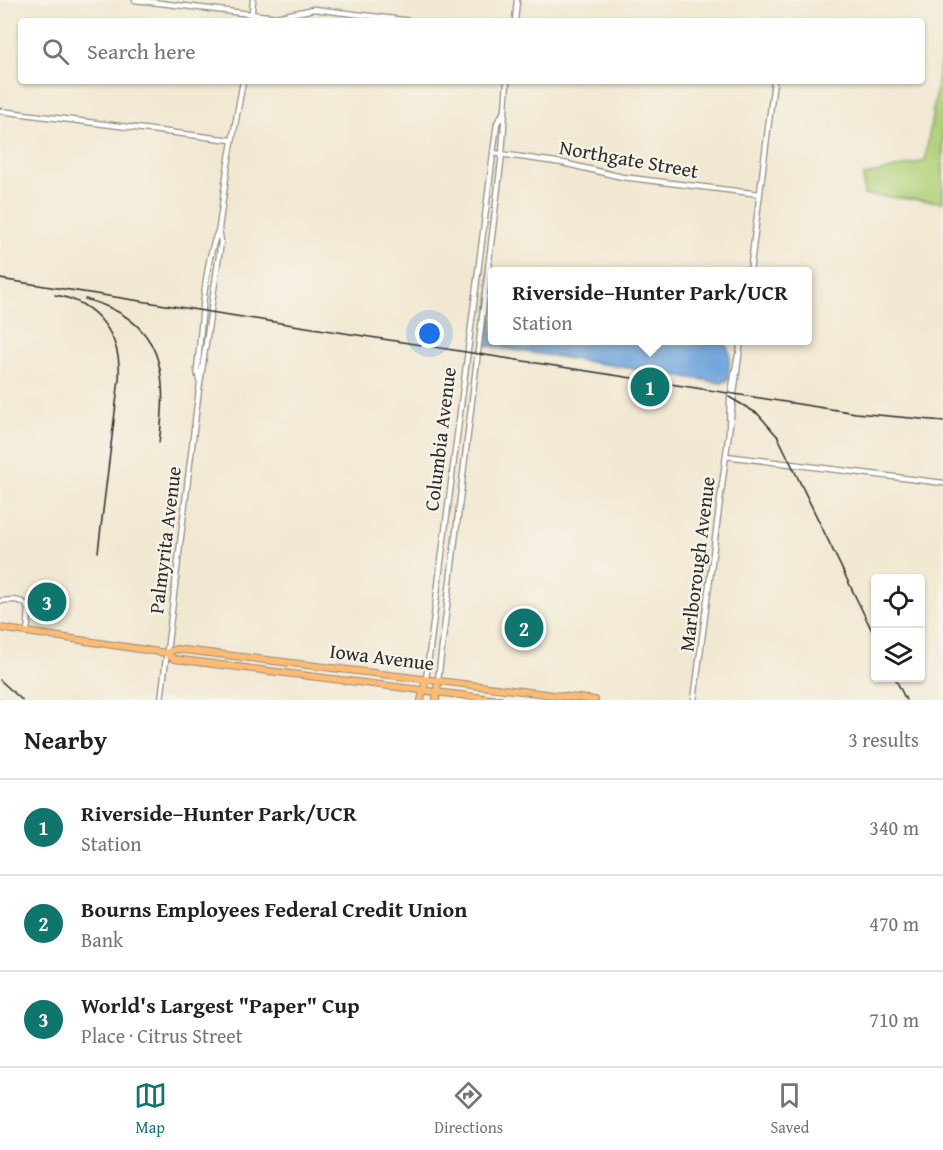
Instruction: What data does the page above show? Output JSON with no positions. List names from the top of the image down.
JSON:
{
  "streets": {
    "main road": ["Columbia Avenue", "Iowa Avenue"],
    "street": ["Northgate Street", "Palmyrita Avenue", "Marlborough Avenue"]
  },
  "crossings": [
    ["Northgate Street", "Columbia Avenue"],
    ["Columbia Avenue", "Iowa Avenue"],
    ["Palmyrita Avenue", "Iowa Avenue"]
  ],
  "page": {
    "search": "Search here",
    "popup": ["Riverside–Hunter Park/UCR", "Station"],
    "pins": ["1", "3", "2"],
    "heading": ["Nearby", "3 results"],
    "list": [
      {
        "mark": "1",
        "name": "Riverside–Hunter Park/UCR",
        "note": "Station",
        "value": "340 m"
      },
      {
        "mark": "2",
        "name": "Bourns Employees Federal Credit Union",
        "note": "Bank",
        "value": "470 m"
      },
      {
        "mark": "3",
        "name": "World's Largest \"Paper\" Cup",
        "note": "Place · Citrus Street",
        "value": "710 m"
      }
    ],
    "nav": ["Map", "Directions", "Saved"]
  }
}
